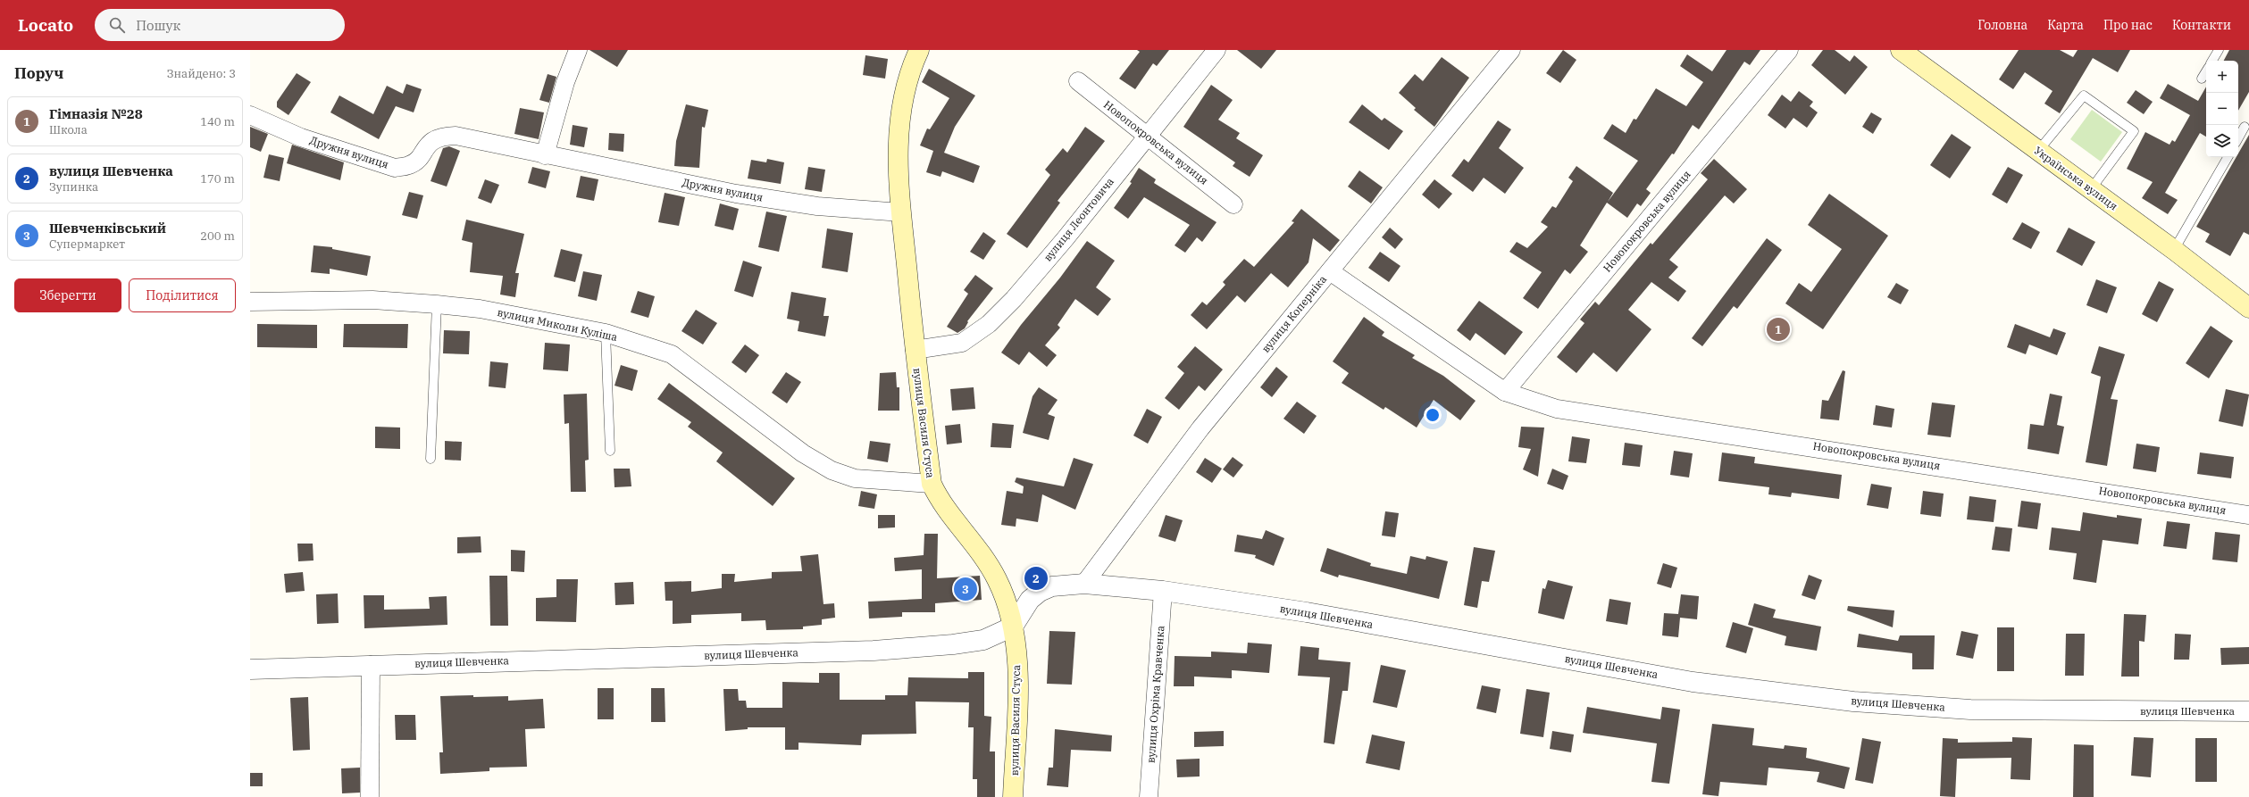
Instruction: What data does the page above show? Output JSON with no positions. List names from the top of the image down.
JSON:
{
  "streets": {
    "main road": ["Українська вулиця", "вулиця Василя Стуса"],
    "street": [
      "Новопокровська вулиця",
      "Дружня вулиця",
      "вулиця Леонтовича",
      "вулиця Коперніка",
      "вулиця Миколи Куліша",
      "вулиця Шевченка",
      "вулиця Охріма Кравченка"
    ]
  },
  "crossings": [
    ["Новопокровська вулиця", "вулиця Леонтовича"],
    ["Новопокровська вулиця", "вулиця Коперніка"],
    ["Дружня вулиця", "вулиця Василя Стуса"],
    ["вулиця Леонтовича", "вулиця Василя Стуса"],
    ["вулиця Коперніка", "вулиця Шевченка"],
    ["вулиця Миколи Куліша", "вулиця Василя Стуса"],
    ["вулиця Василя Стуса", "вулиця Шевченка"],
    ["вулиця Шевченка", "вулиця Охріма Кравченка"]
  ],
  "page": {
    "header": "Locato",
    "search": "Пошук",
    "nav": [
      "Головна",
      "Карта",
      "Про нас",
      "Контакти"
    ],
    "heading": ["Поруч", "Знайдено: 3"],
    "map_buttons": ["+", "−"],
    "list": [
      {
        "mark": "1",
        "name": "Гімназія №28",
        "note": "Школа",
        "value": "140 m"
      },
      {
        "mark": "2",
        "name": "вулиця Шевченка",
        "note": "Зупинка",
        "value": "170 m"
      },
      {
        "mark": "3",
        "name": "Шевченківський",
        "note": "Супермаркет",
        "value": "200 m"
      }
    ],
    "buttons": ["Зберегти", "Поділитися"],
    "pins": ["1", "2", "3"]
  }
}
